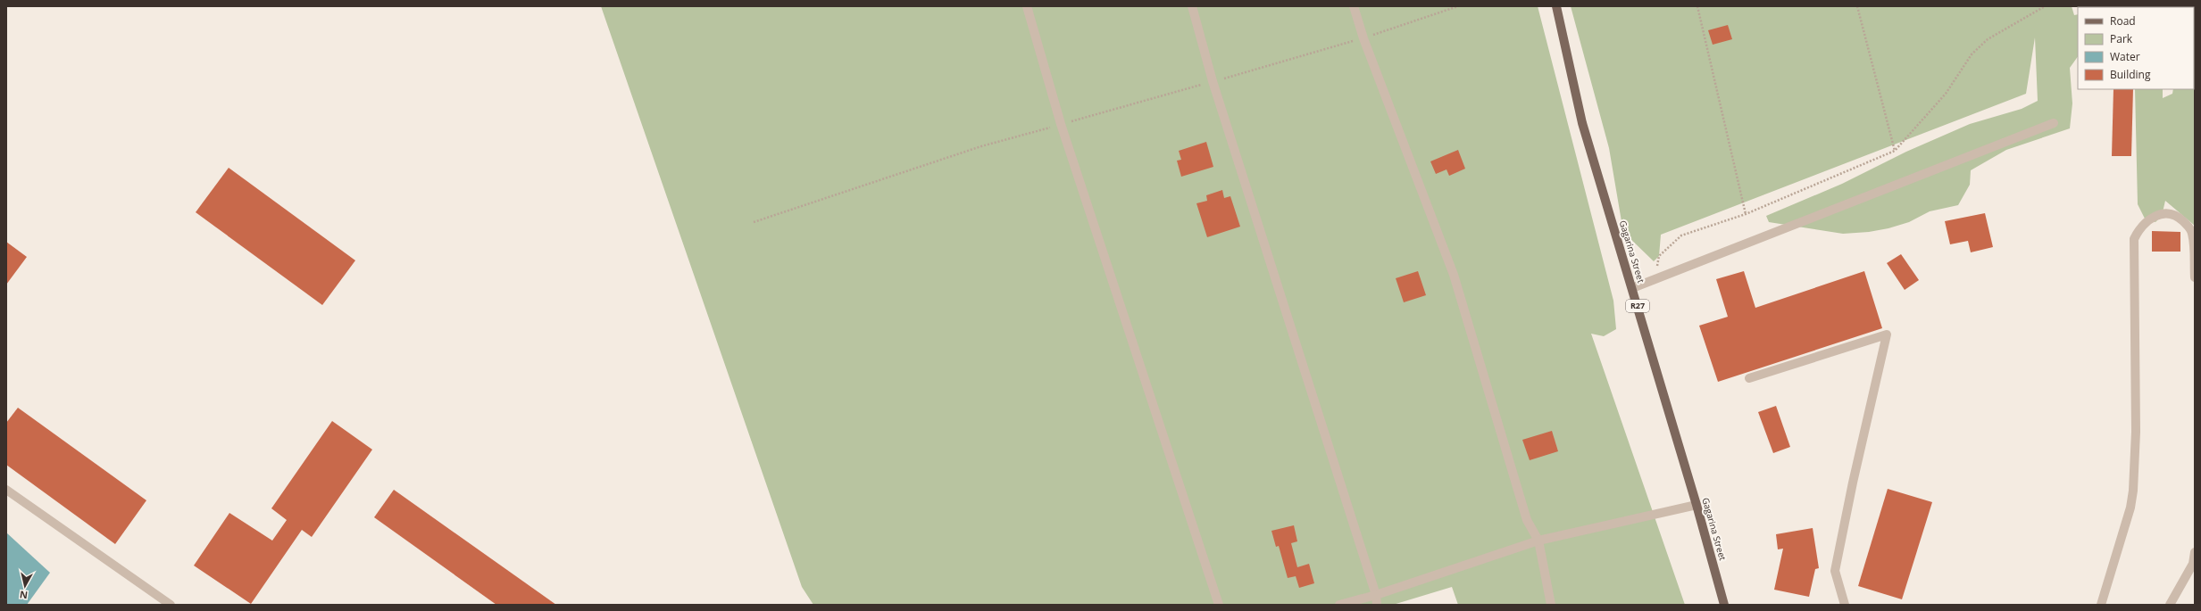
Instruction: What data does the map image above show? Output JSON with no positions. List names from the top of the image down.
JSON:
{
  "streets": {
    "main road": ["Gagarina Street", "R27"]
  },
  "legend": [
    "Road",
    "Park",
    "Water",
    "Building"
  ],
  "north": "bottom"
}
